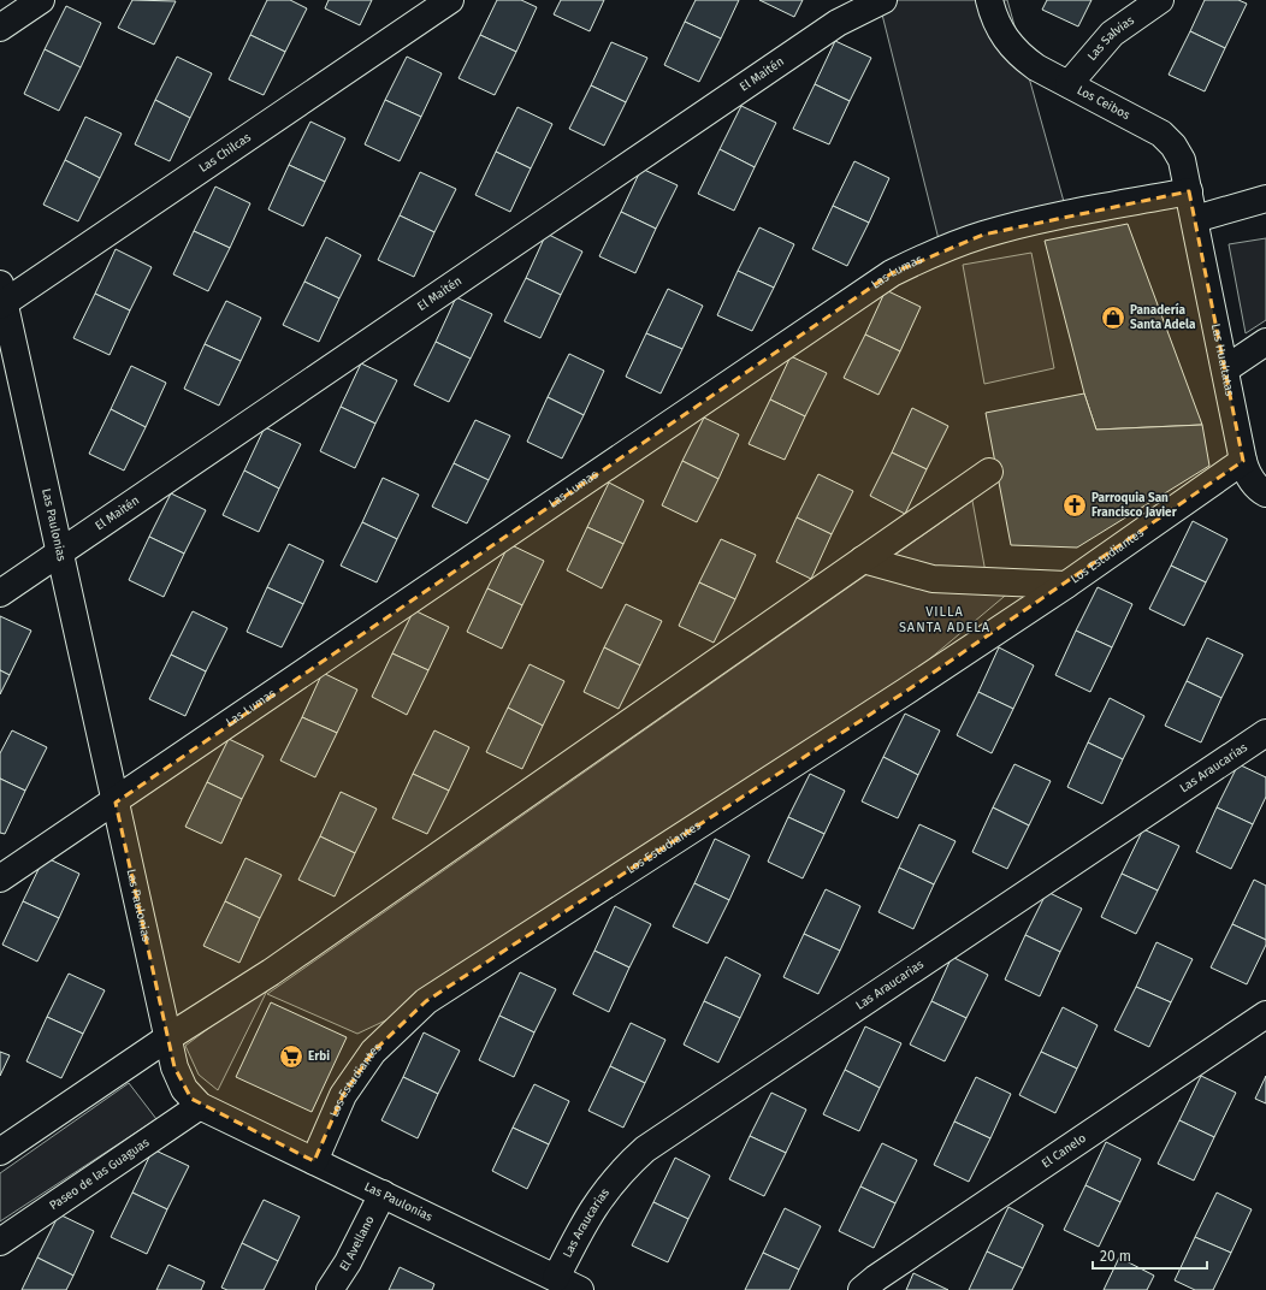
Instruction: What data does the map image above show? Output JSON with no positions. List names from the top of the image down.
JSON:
{
  "streets": {
    "street": [
      "Las Salvias",
      "El Maitén",
      "Los Ceibos",
      "Las Chilcas",
      "Las Lumas",
      "Las Hualtatas",
      "Las Paulonias",
      "Los Estudiantes",
      "Las Araucarias",
      "El Canelo",
      "Paseo de las Guaguas",
      "El Avellano"
    ]
  },
  "crossings": [
    ["Las Salvias", "Los Ceibos"],
    ["El Maitén", "Las Paulonias"],
    ["Los Ceibos", "Las Lumas"],
    ["Los Ceibos", "Las Hualtatas"],
    ["Las Chilcas", "Las Paulonias"],
    ["Las Lumas", "Las Paulonias"],
    ["Las Hualtatas", "Los Estudiantes"],
    ["Las Paulonias", "Los Estudiantes"],
    ["Las Paulonias", "Las Araucarias"],
    ["Las Paulonias", "Paseo de las Guaguas"],
    ["Las Paulonias", "El Avellano"]
  ],
  "districts": ["VILLA SANTA ADELA"],
  "places": {
    "shop": ["Panadería Santa Adela"],
    "church": ["Parroquia San Francisco Javier"],
    "supermarket": ["Erbi"]
  },
  "scale_bar": "20 m"
}
